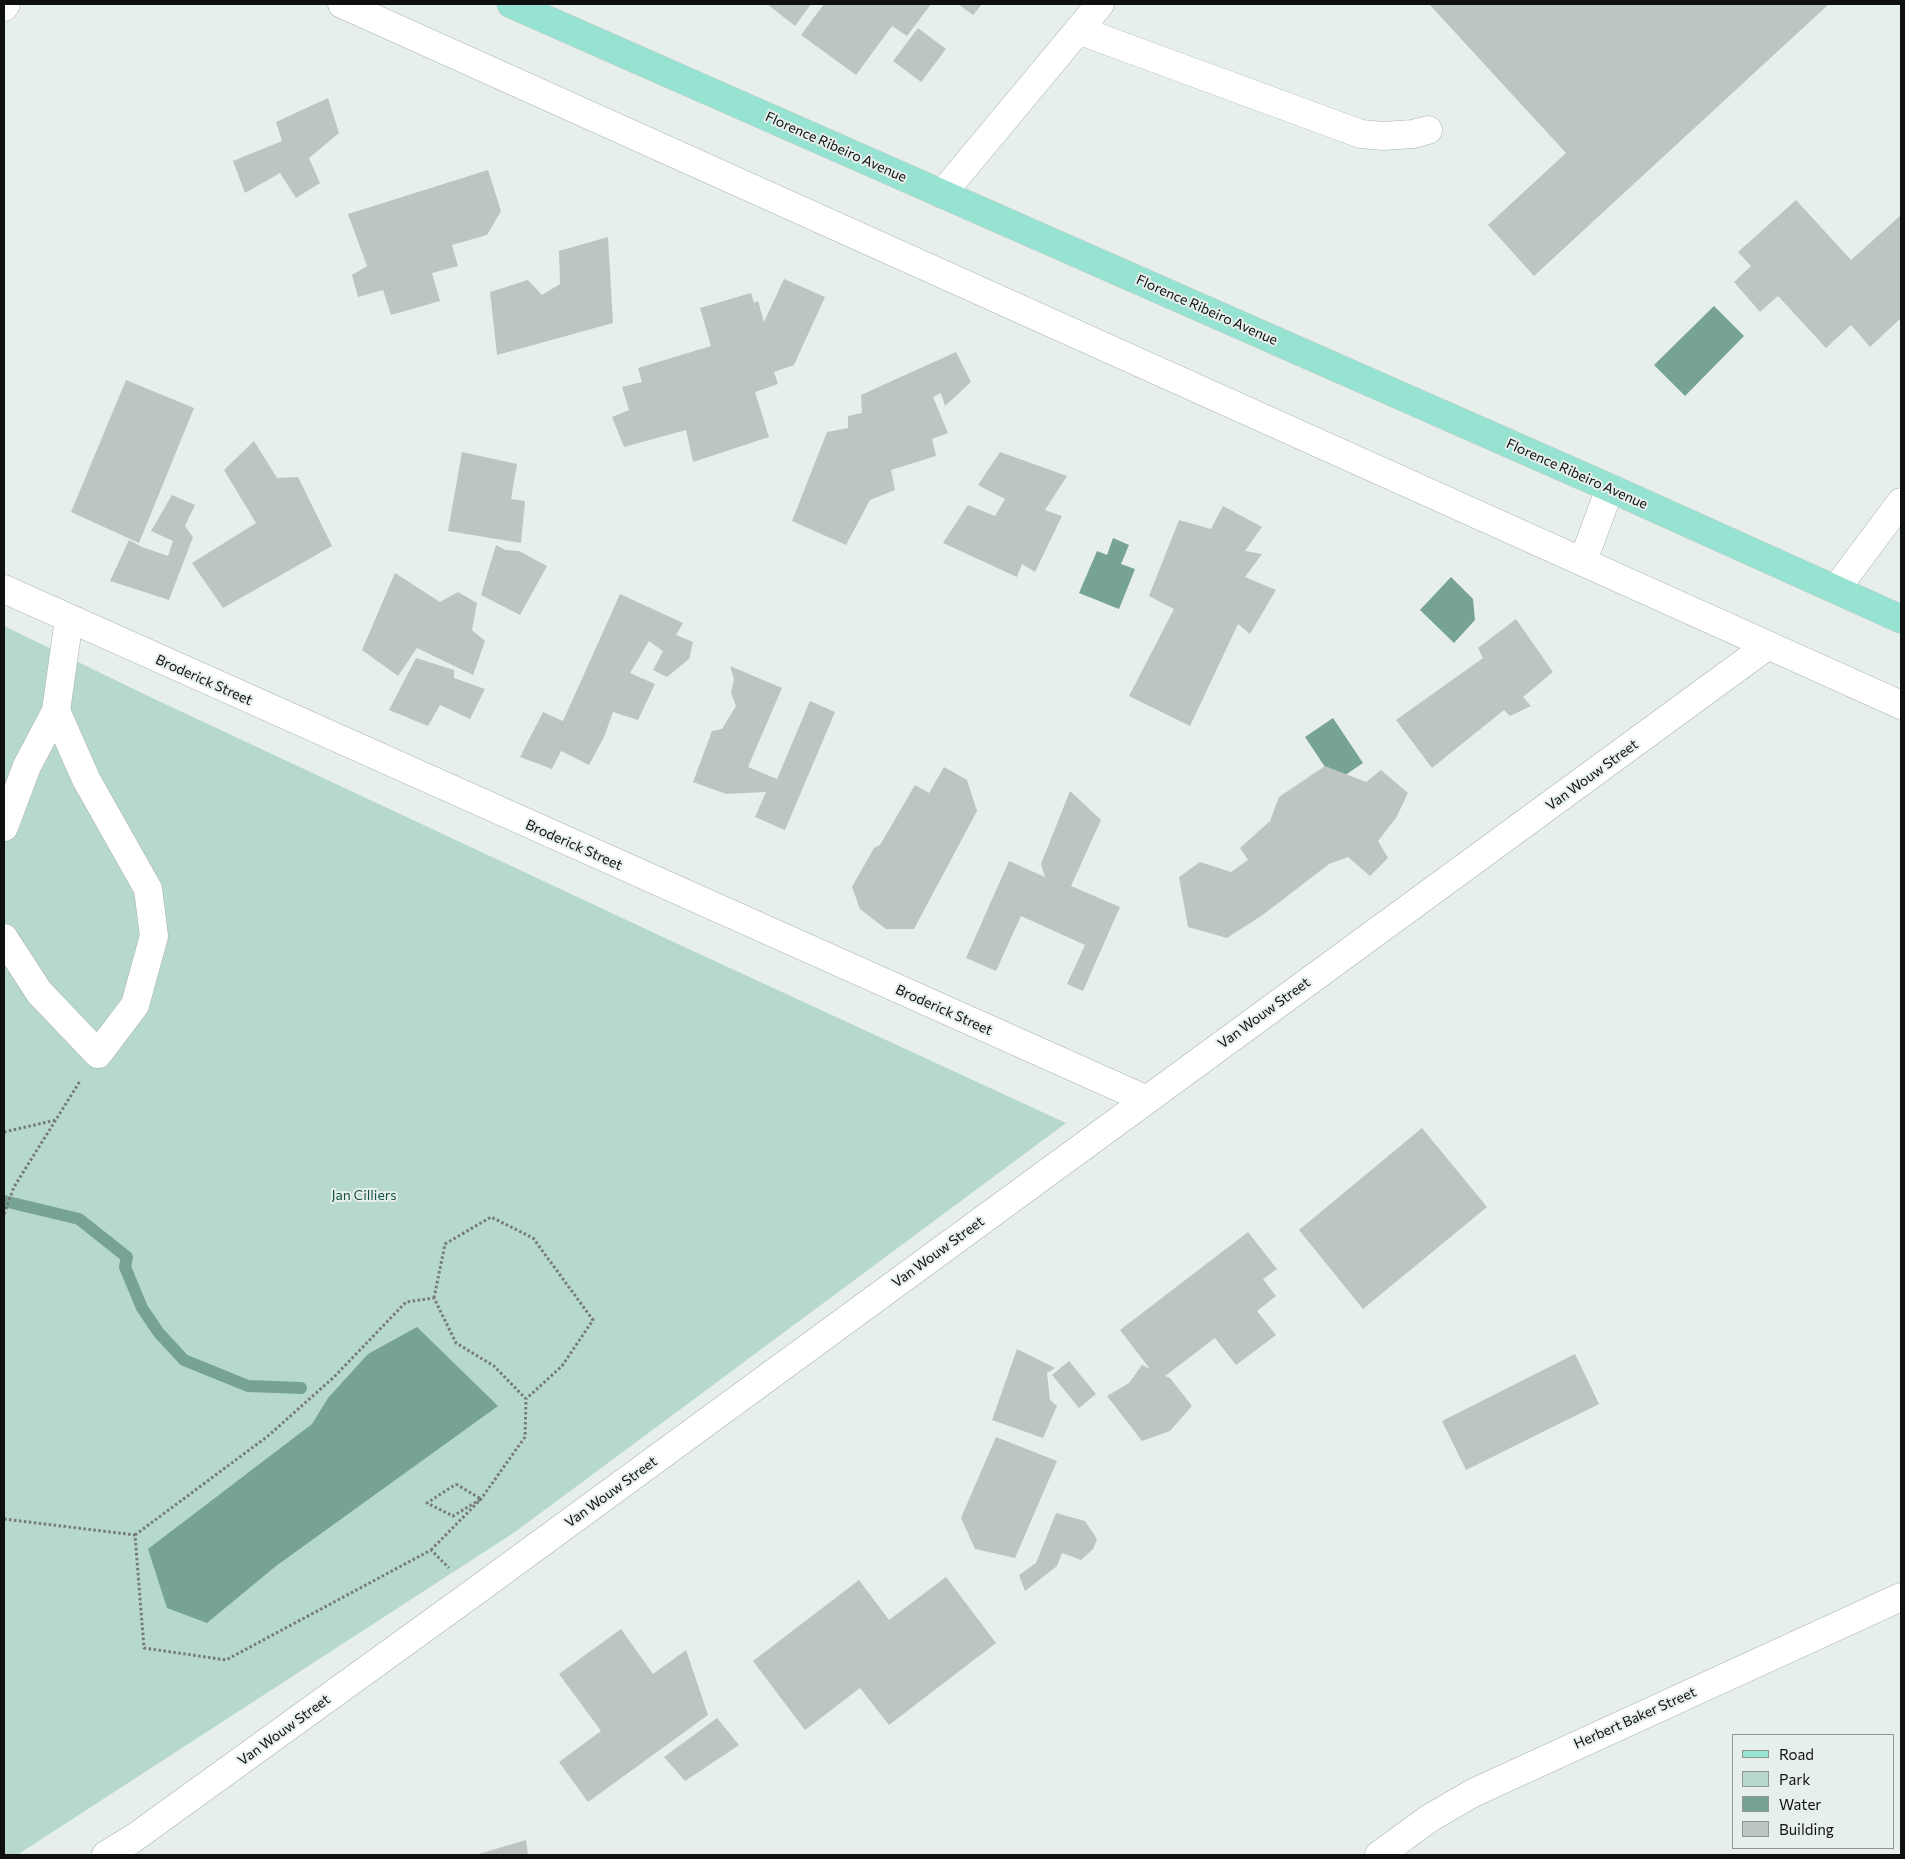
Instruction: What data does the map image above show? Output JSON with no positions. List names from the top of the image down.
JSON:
{
  "streets": {
    "main road": ["Florence Ribeiro Avenue"],
    "street": ["Broderick Street", "Van Wouw Street", "Herbert Baker Street"]
  },
  "crossings": [
    ["Broderick Street", "Van Wouw Street"]
  ],
  "parks": ["Jan Cilliers"],
  "legend": [
    "Road",
    "Park",
    "Water",
    "Building"
  ]
}
